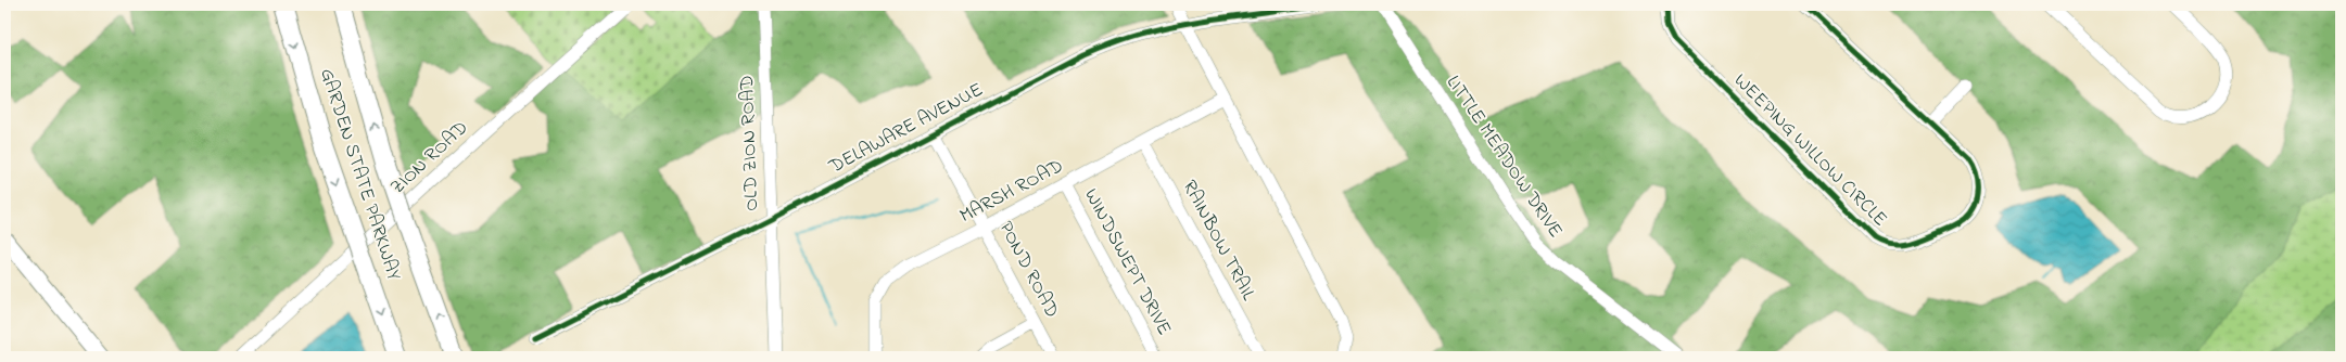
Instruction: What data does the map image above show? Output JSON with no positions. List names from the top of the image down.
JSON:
{
  "streets": {
    "highway": ["GARDEN STATE PARKWAY"],
    "street": [
      "DELAWARE AVENUE",
      "OLD ZION ROAD",
      "WEEPING WILLOW CIRCLE",
      "LITTLE MEADOW DRIVE",
      "ZION ROAD",
      "MARSH ROAD",
      "RAINBOW TRAIL",
      "WINDSWEPT DRIVE",
      "POND ROAD"
    ]
  },
  "crossings": [
    ["DELAWARE AVENUE", "OLD ZION ROAD"],
    ["DELAWARE AVENUE", "POND ROAD"],
    ["MARSH ROAD", "RAINBOW TRAIL"],
    ["MARSH ROAD", "WINDSWEPT DRIVE"],
    ["MARSH ROAD", "POND ROAD"]
  ]
}
